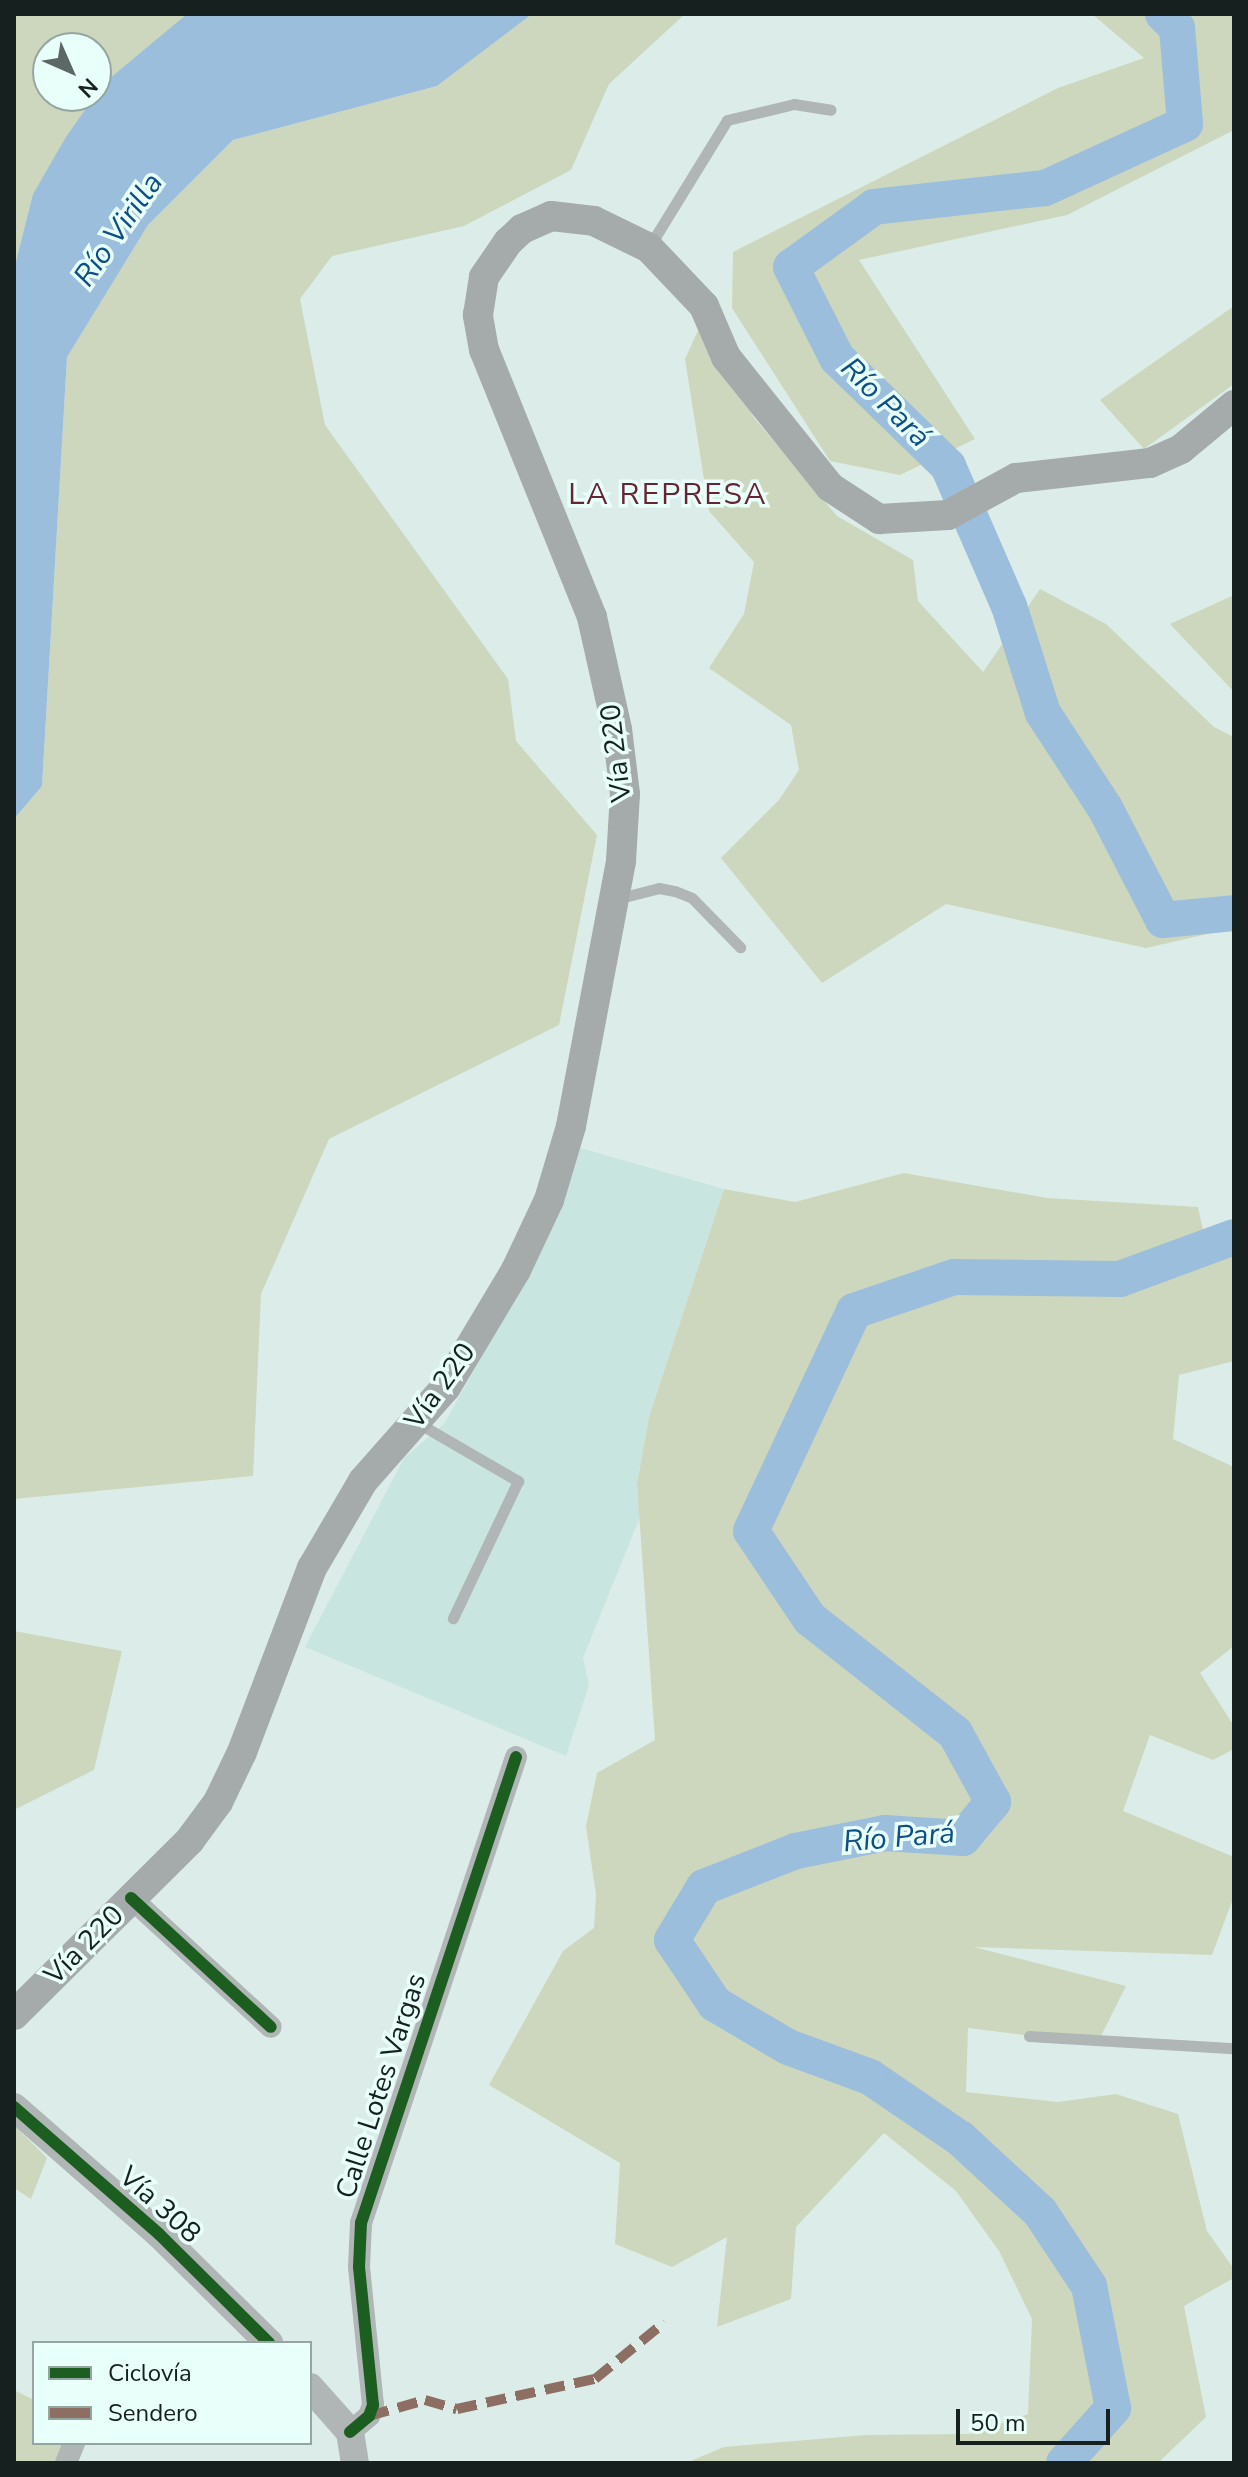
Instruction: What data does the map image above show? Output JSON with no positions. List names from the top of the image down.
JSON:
{
  "streets": {
    "main road": ["Vía 220"],
    "street": ["Calle Lotes Vargas", "Vía 308"]
  },
  "districts": ["LA REPRESA"],
  "water": ["Río Virilla", "Río Pará"],
  "legend": ["Ciclovía", "Sendero"],
  "scale_bar": "50 m",
  "north": "bottom right"
}
